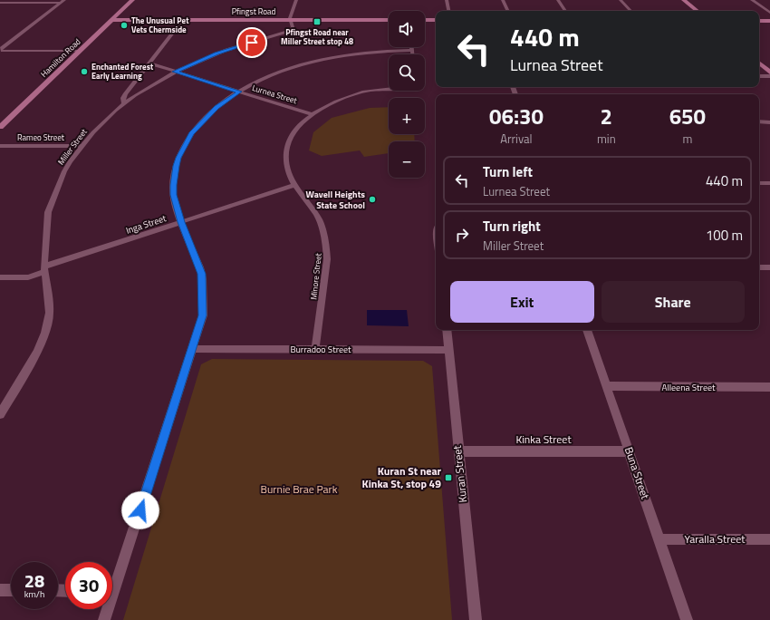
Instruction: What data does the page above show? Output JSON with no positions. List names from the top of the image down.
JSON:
{
  "streets": {
    "main road": ["Pfingst Road", "Hamilton Road"],
    "street": [
      "Lurnea Street",
      "Rameo Street",
      "Miller Street",
      "Inga Street",
      "Minore Street",
      "Burradoo Street",
      "Alleena Street",
      "Kinka Street",
      "Buna Street",
      "Kuran Street",
      "Yaralla Street"
    ]
  },
  "crossings": [
    ["Pfingst Road", "Hamilton Road"],
    ["Pfingst Road", "Miller Street"],
    ["Lurnea Street", "Miller Street"],
    ["Lurnea Street", "Minore Street"],
    ["Rameo Street", "Miller Street"],
    ["Miller Street", "Inga Street"],
    ["Inga Street", "Minore Street"],
    ["Minore Street", "Burradoo Street"],
    ["Burradoo Street", "Kuran Street"],
    ["Alleena Street", "Buna Street"],
    ["Kinka Street", "Buna Street"],
    ["Kinka Street", "Kuran Street"],
    ["Buna Street", "Yaralla Street"]
  ],
  "parks": ["Burnie Brae Park"],
  "places": {
    "transit": ["Pfingst Road near Miller Street stop 48", "Kuran St near Kinka St, stop 49"],
    "other": ["The Unusual Pet Vets Chermside", "Enchanted Forest Early Learning", "Wavell Heights State School"]
  },
  "page": {
    "map_buttons": ["+", "−"],
    "turn": ["440 m", "Lurnea Street"],
    "eta": [
      "06:30",
      "Arrival",
      "2",
      "min",
      "650",
      "m"
    ],
    "list": [
      {
        "name": "Turn left",
        "note": "Lurnea Street",
        "value": "440 m"
      },
      {
        "name": "Turn right",
        "note": "Miller Street",
        "value": "100 m"
      }
    ],
    "buttons": ["Exit", "Share"],
    "speed": "28 km/h",
    "limit": "30"
  }
}
